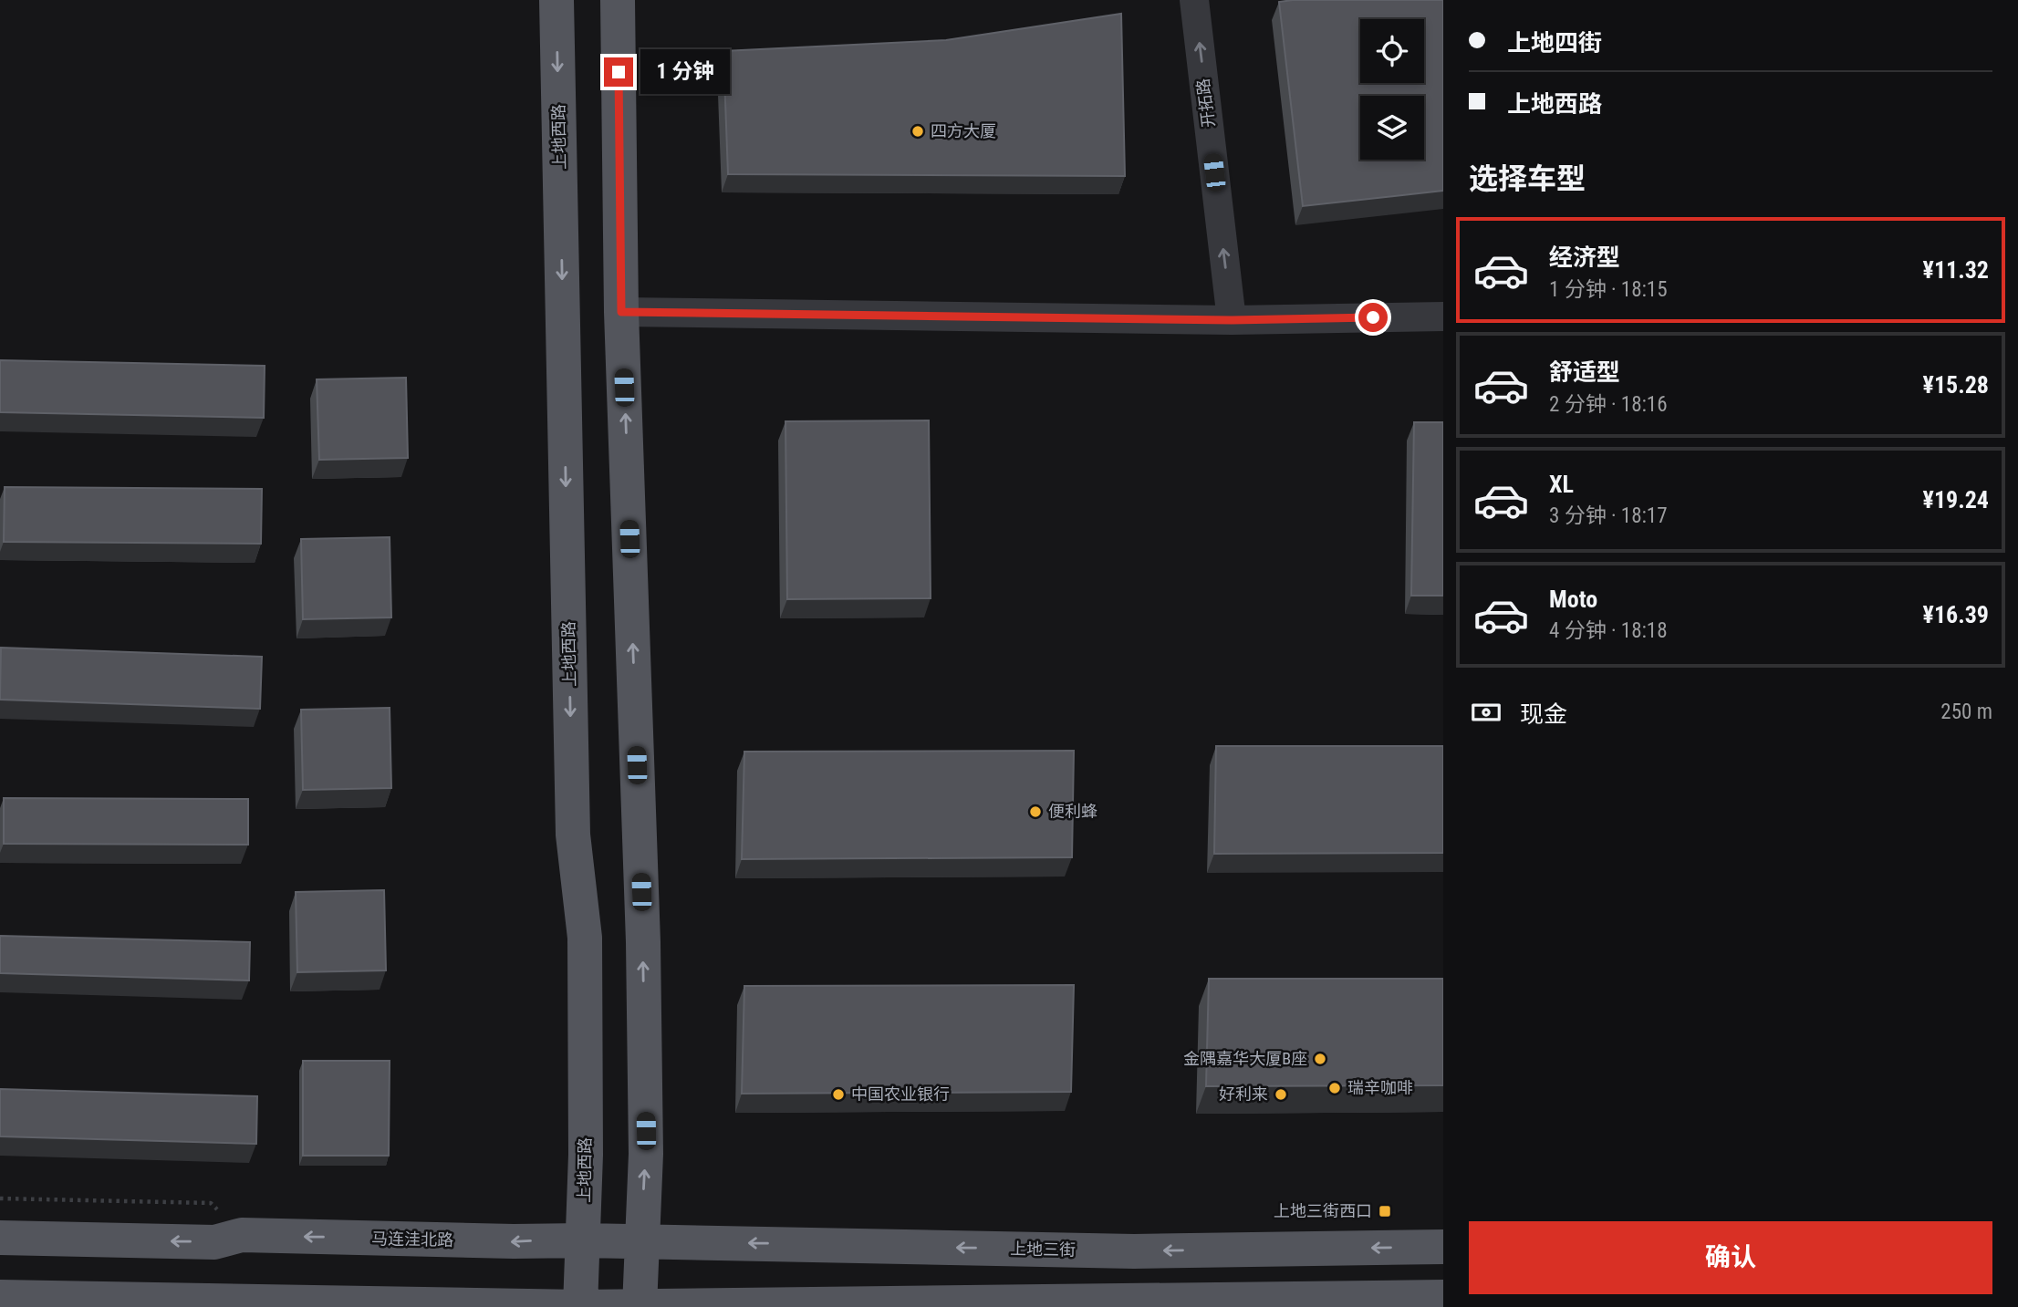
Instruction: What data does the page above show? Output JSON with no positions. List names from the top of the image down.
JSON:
{
  "streets": {
    "main road": ["上地西路", "马连洼北路", "上地三街"],
    "street": ["开拓路"]
  },
  "crossings": [
    ["上地西路", "马连洼北路"],
    ["马连洼北路", "上地三街"]
  ],
  "one_way": ["开拓路"],
  "places": {
    "other": [
      "四方大厦",
      "便利蜂",
      "金隅嘉华大厦B座",
      "瑞辛咖啡",
      "中国农业银行",
      "好利来"
    ],
    "transit": ["上地三街西口"]
  },
  "page": {
    "banner": ["上地四街", "上地西路"],
    "bubble": "1 分钟",
    "heading": "选择车型",
    "list": [
      {
        "name": "经济型",
        "note": "1 分钟 · 18:15",
        "value": "¥11.32"
      },
      {
        "name": "舒适型",
        "note": "2 分钟 · 18:16",
        "value": "¥15.28"
      },
      {
        "name": "XL",
        "note": "3 分钟 · 18:17",
        "value": "¥19.24"
      },
      {
        "name": "Moto",
        "note": "4 分钟 · 18:18",
        "value": "¥16.39"
      }
    ],
    "pay": ["现金", "250 m"],
    "buttons": "确认"
  }
}
